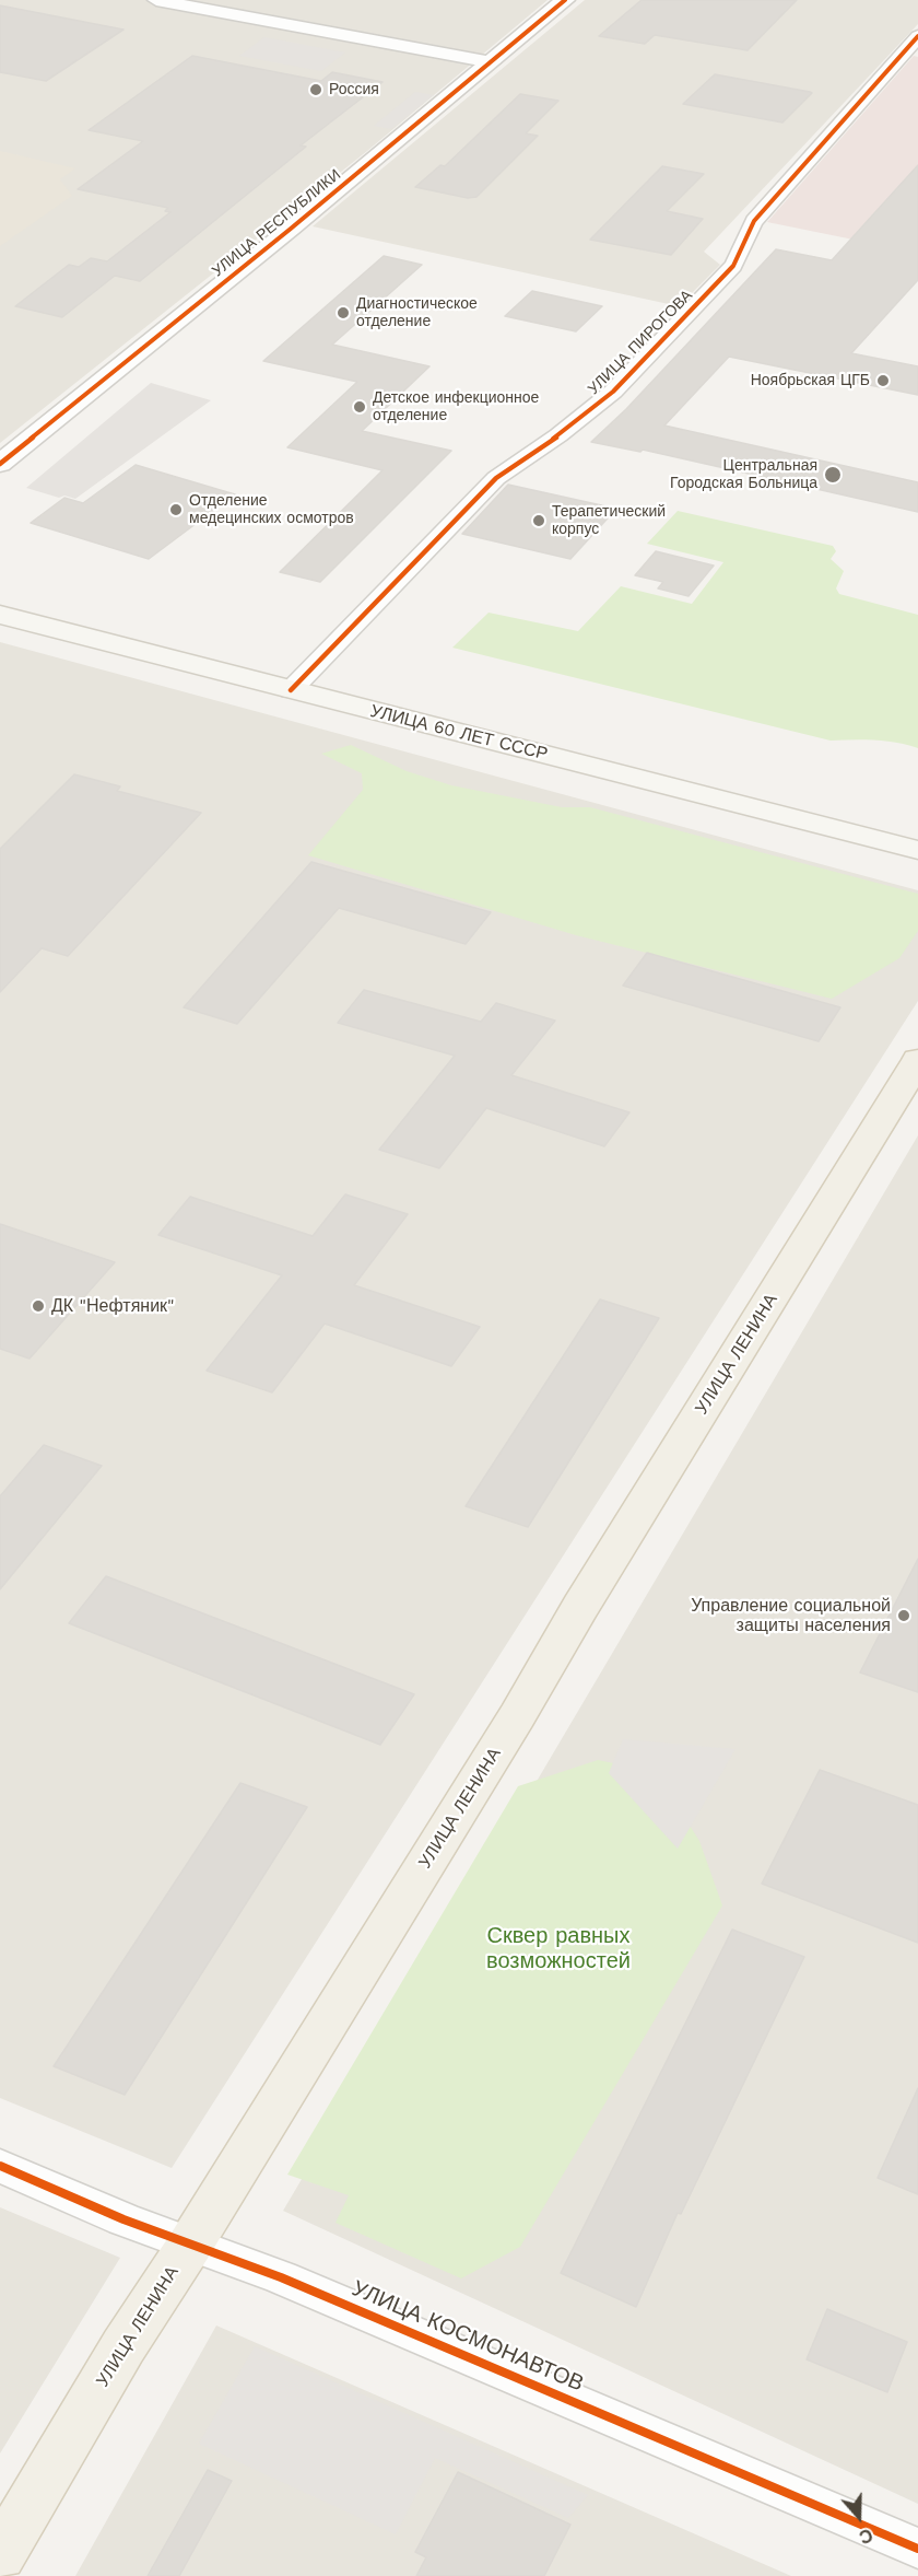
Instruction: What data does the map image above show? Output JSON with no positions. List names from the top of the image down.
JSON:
{
  "streets": {
    "main road": ["УЛИЦА 60 ЛЕТ СССР", "УЛИЦА ЛЕНИНА"],
    "street": ["УЛИЦА РЕСПУБЛИКИ", "УЛИЦА ПИРОГОВА", "УЛИЦА КОСМОНАВТОВ"]
  },
  "crossings": [
    ["УЛИЦА ПИРОГОВА", "УЛИЦА 60 ЛЕТ СССР"],
    ["УЛИЦА ЛЕНИНА", "УЛИЦА КОСМОНАВТОВ"]
  ],
  "parks": ["Сквер равных возможностей"],
  "places": [
    "Россия",
    "Диагностическое отделение",
    "Ноябрьская ЦГБ",
    "Детское инфекционное отделение",
    "Центральная Городская Больница",
    "Отделение медецинских осмотров",
    "Терапетический корпус",
    "ДК \"Нефтяник\"",
    "Управление социальной защиты населения"
  ],
  "north": "bottom"
}
